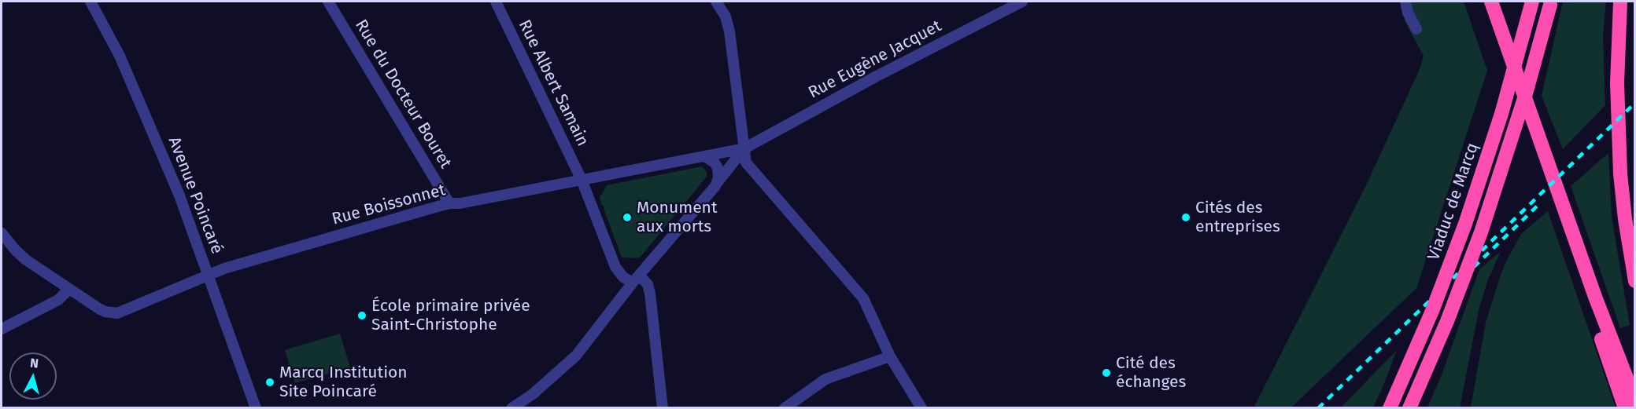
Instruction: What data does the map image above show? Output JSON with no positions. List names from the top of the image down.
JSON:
{
  "streets": {
    "highway": ["Viaduc de Marcq"],
    "street": [
      "Rue Eugène Jacquet",
      "Rue Albert Samain",
      "Rue du Docteur Bouret",
      "Avenue Poincaré",
      "Rue Boissonnet"
    ]
  },
  "crossings": [
    ["Rue Eugène Jacquet", "Rue Boissonnet"],
    ["Rue Albert Samain", "Rue Boissonnet"],
    ["Rue du Docteur Bouret", "Rue Boissonnet"],
    ["Avenue Poincaré", "Rue Boissonnet"]
  ],
  "places": [
    "Monument aux morts",
    "Cités des entreprises",
    "École primaire privée Saint-Christophe",
    "Cité des échanges",
    "Marcq Institution Site Poincaré"
  ],
  "north": "top"
}
